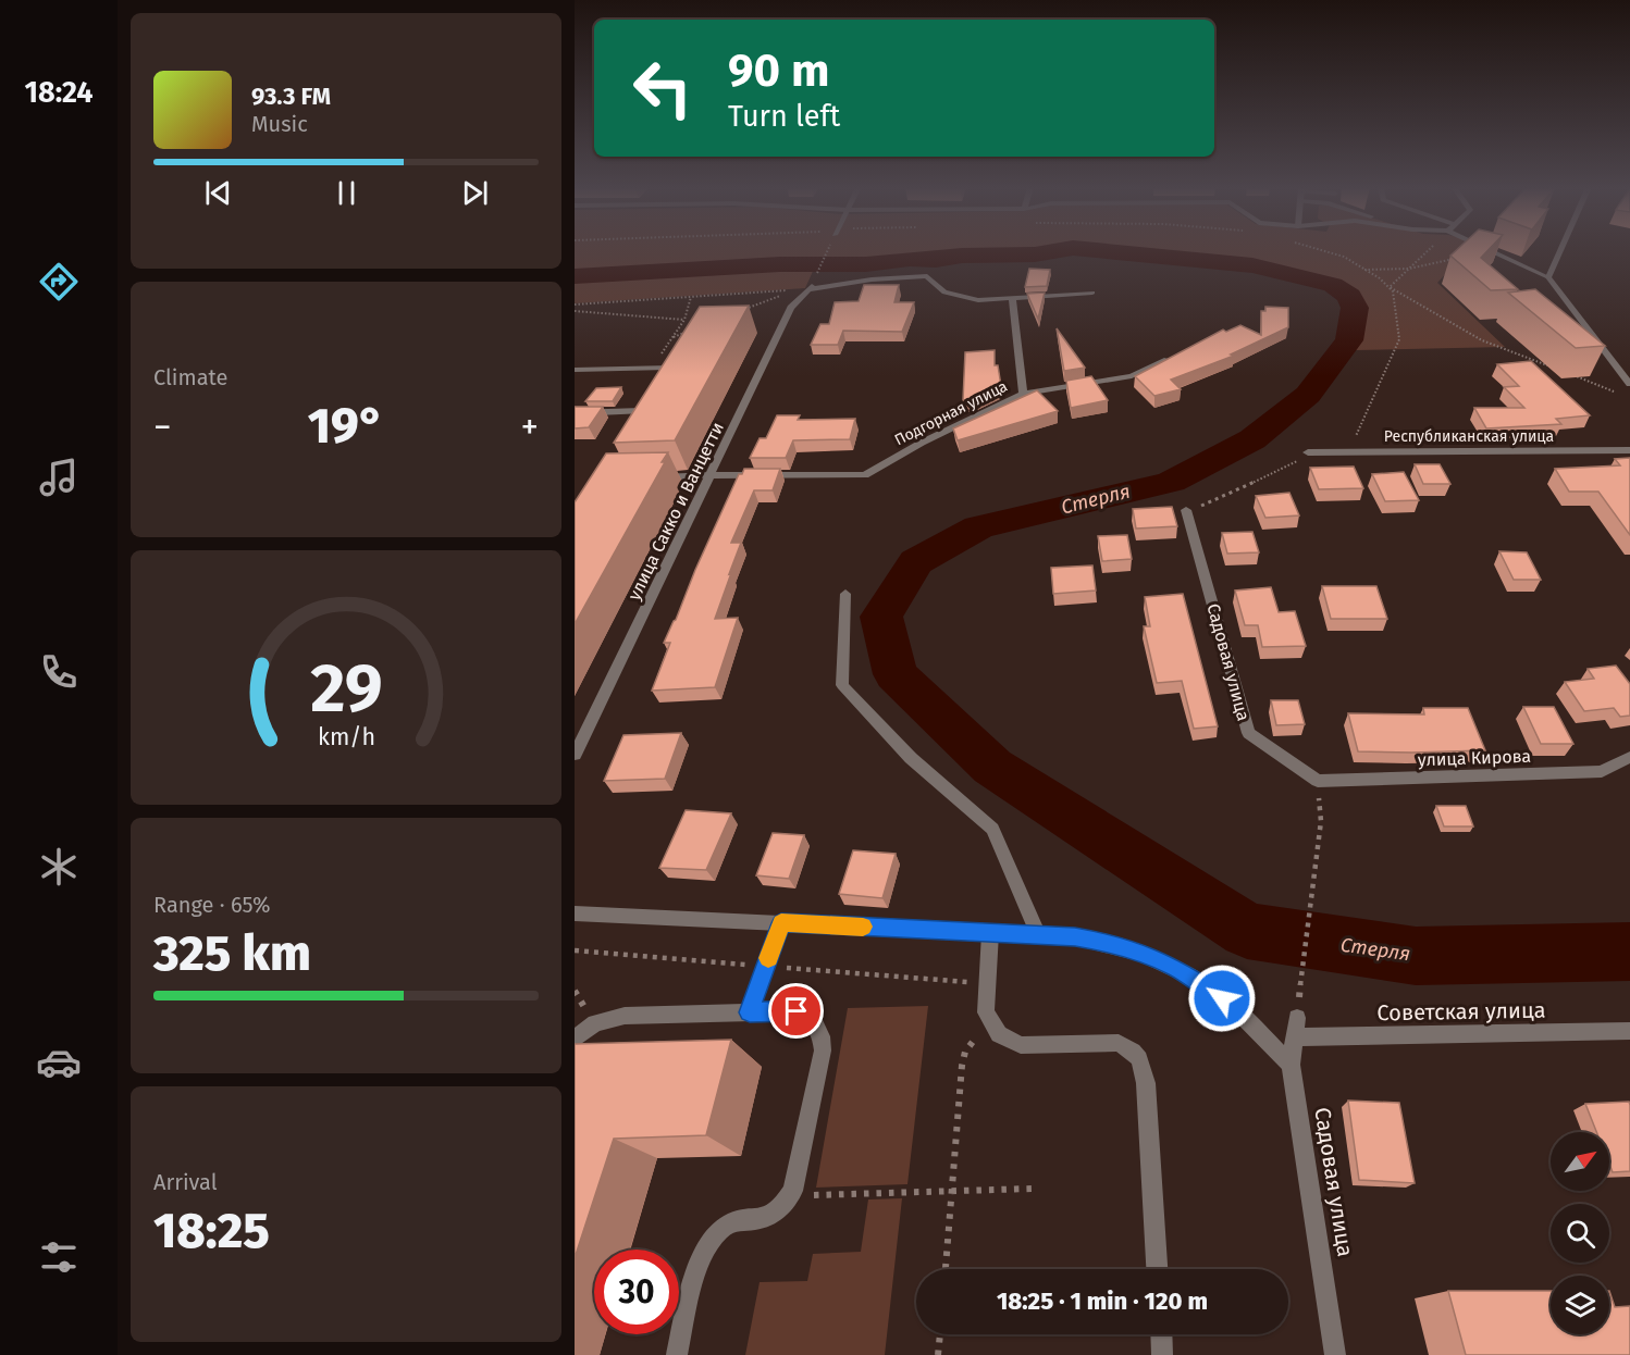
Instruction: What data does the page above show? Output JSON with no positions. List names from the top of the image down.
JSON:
{
  "streets": {
    "street": [
      "Подгорная улица",
      "Республиканская улица",
      "улица Сакко и Ванцетти",
      "Садовая улица",
      "улица Кирова",
      "Советская улица"
    ]
  },
  "crossings": [
    ["Подгорная улица", "улица Сакко и Ванцетти"],
    ["Садовая улица", "улица Кирова"],
    ["Садовая улица", "Советская улица"]
  ],
  "water": ["Стерля"],
  "north": "top right",
  "page": {
    "tabs": "18:24",
    "turn": ["90 m", "Turn left"],
    "song": ["93.3 FM", "Music"],
    "tile": [
      "Climate",
      ["Range · 65%", "325 km"],
      ["Arrival", "18:25"]
    ],
    "heat": ["−", "19°", "+"],
    "limit": "30",
    "trip": "18:25 · 1 min · 120 m",
    "gauge": ["29", "km/h"]
  }
}
